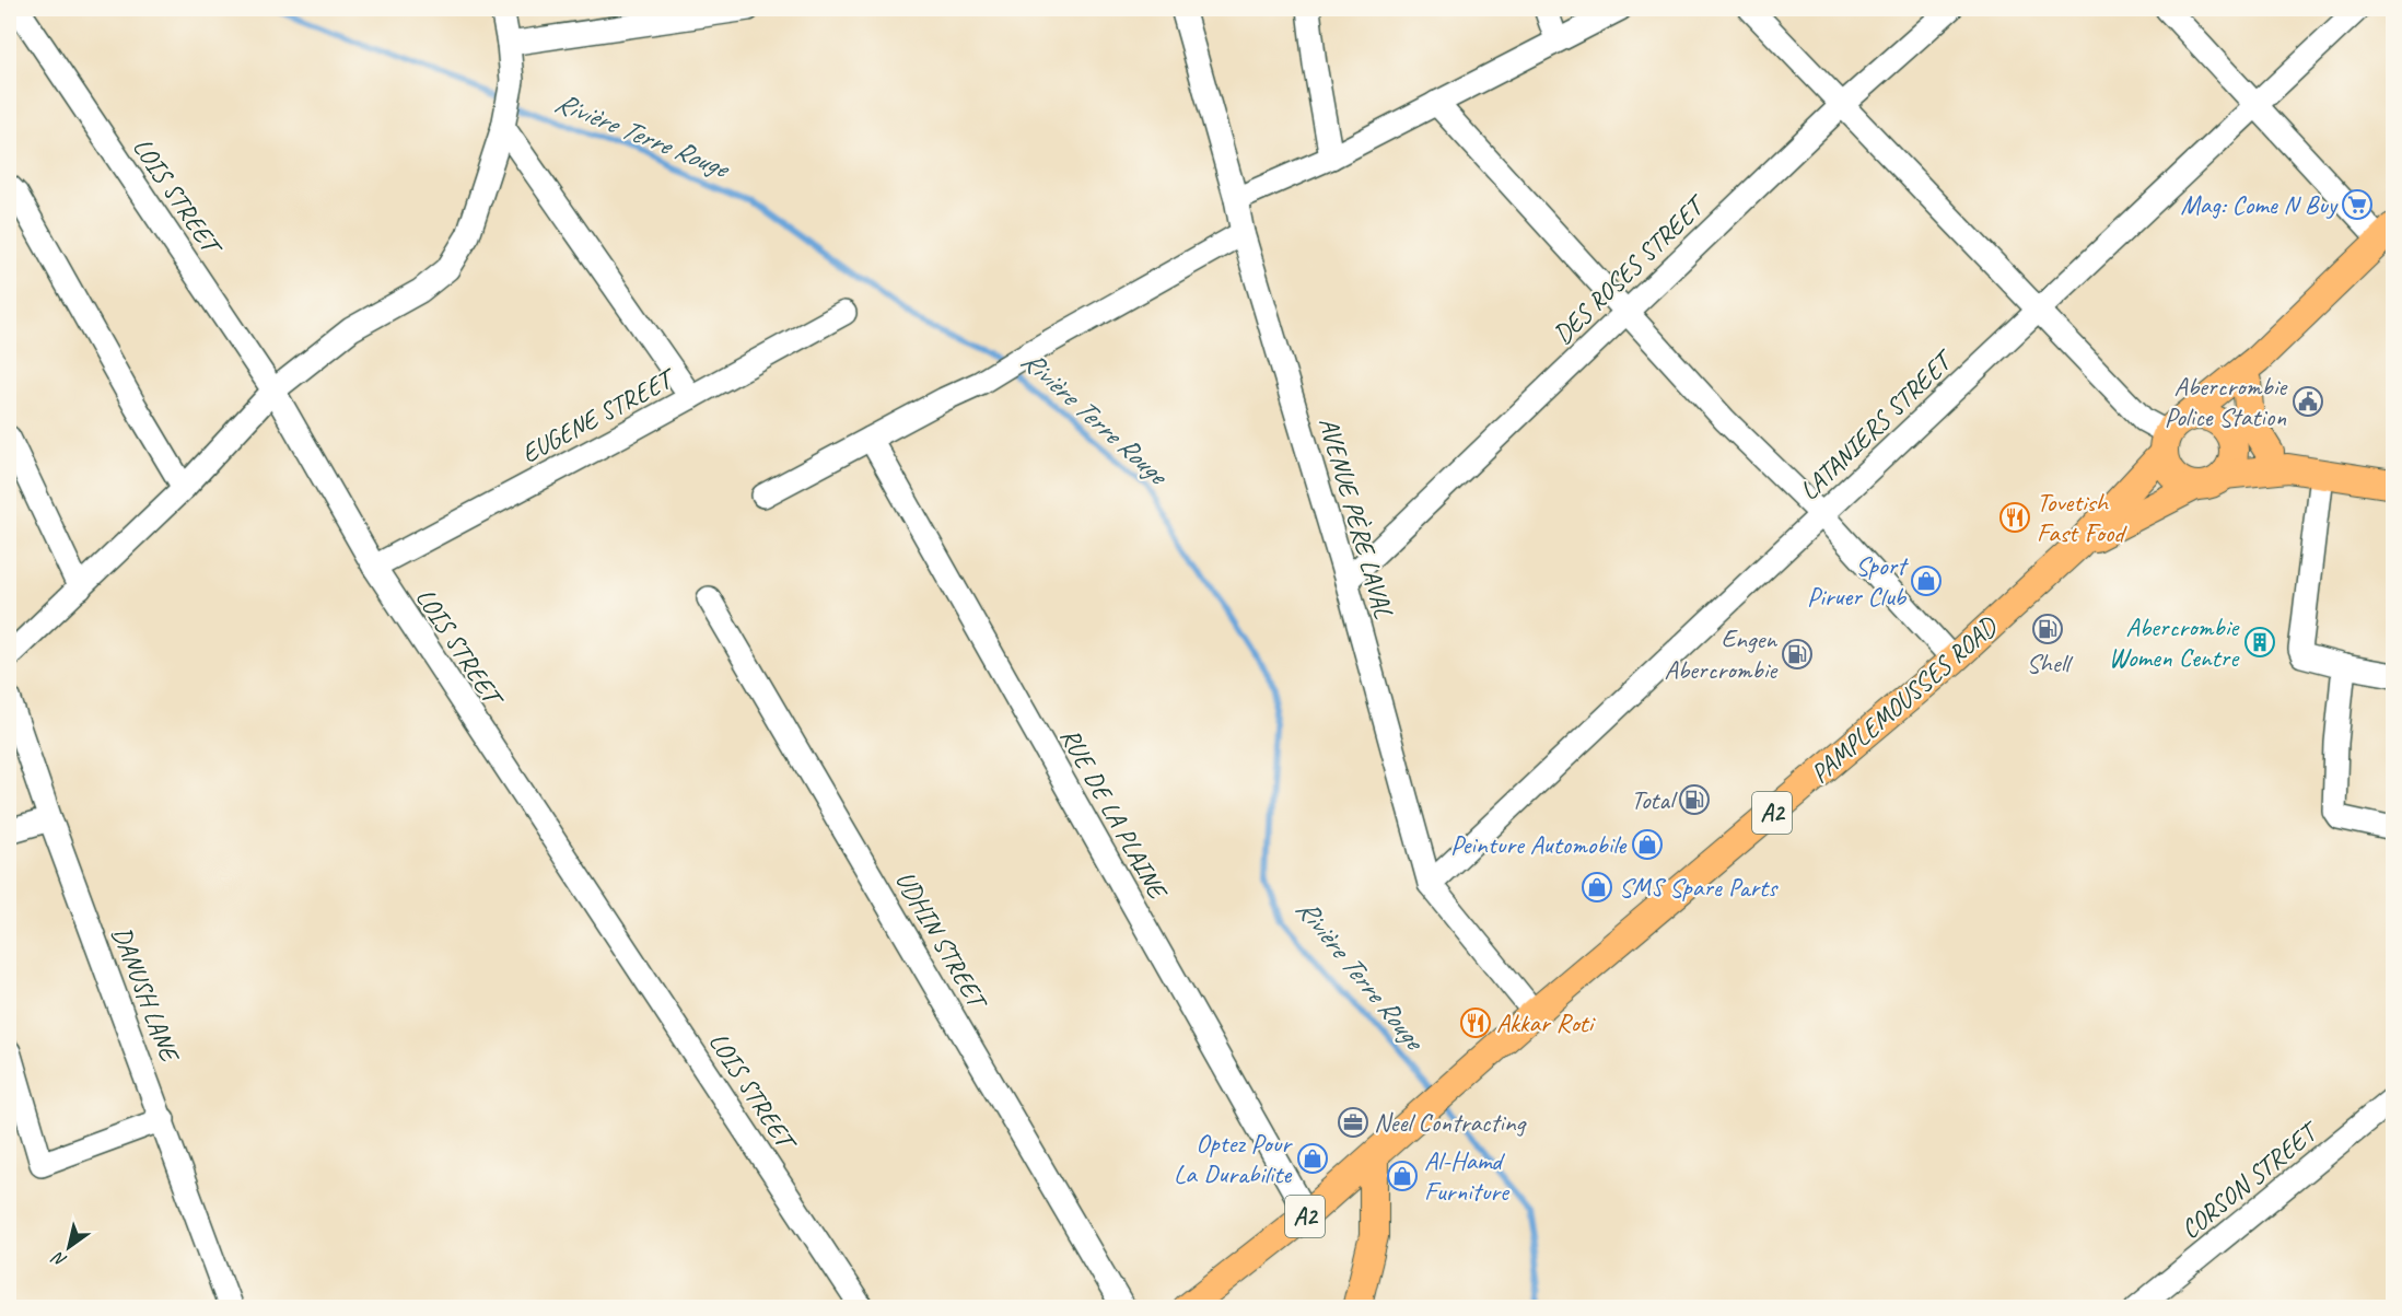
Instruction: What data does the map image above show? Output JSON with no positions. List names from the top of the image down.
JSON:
{
  "streets": {
    "main road": ["PAMPLEMOUSSES ROAD", "A2"],
    "street": [
      "LOIS STREET",
      "DES ROSES STREET",
      "EUGENE STREET",
      "LATANIERS STREET",
      "AVENUE PÈRE LAVAL",
      "RUE DE LA PLAINE",
      "UDHIN STREET",
      "DANUSH LANE",
      "CORSON STREET"
    ]
  },
  "crossings": [
    ["LOIS STREET", "EUGENE STREET"],
    ["DES ROSES STREET", "AVENUE PÈRE LAVAL"],
    ["LATANIERS STREET", "AVENUE PÈRE LAVAL"],
    ["AVENUE PÈRE LAVAL", "PAMPLEMOUSSES ROAD"],
    ["PAMPLEMOUSSES ROAD", "RUE DE LA PLAINE"],
    ["PAMPLEMOUSSES ROAD", "A2"]
  ],
  "water": ["Rivière Terre Rouge"],
  "places": {
    "supermarket": ["Mag: Come N Buy"],
    "public building": ["Abercrombie Police Station"],
    "restaurant": ["Tovetish Fast Food", "Akkar Roti"],
    "shop": [
      "Sport Piruer Club",
      "Peinture Automobile",
      "SMS Spare Parts",
      "Optez Pour La Durabilite",
      "Al-Hamd Furniture"
    ],
    "fuel station": ["Shell", "Engen Abercrombie", "Total"],
    "building": ["Abercrombie Women Centre"],
    "office": ["Neel Contracting"]
  },
  "north": "bottom left"
}
